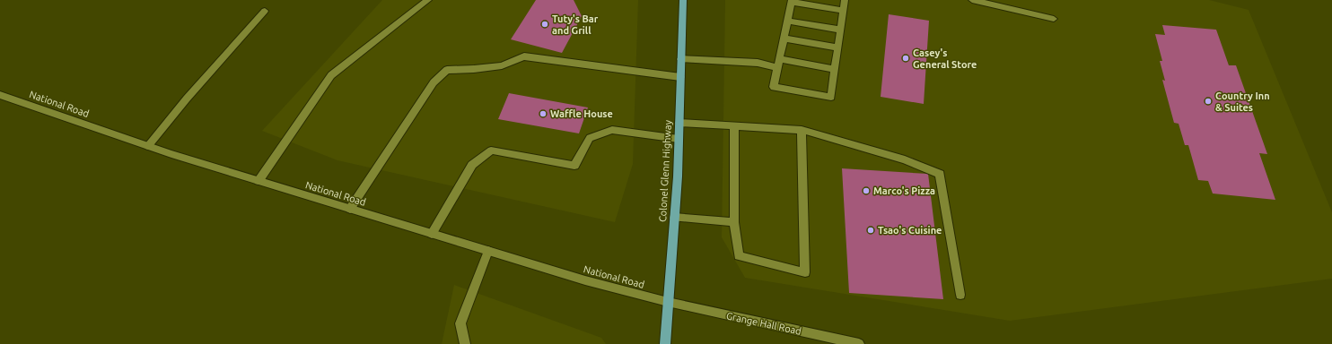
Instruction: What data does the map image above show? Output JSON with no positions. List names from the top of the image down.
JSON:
{
  "streets": {
    "main road": ["National Road", "Colonel Glenn Highway", "Grange Hall Road"]
  },
  "crossings": [
    ["National Road", "Colonel Glenn Highway"],
    ["National Road", "Grange Hall Road"],
    ["Colonel Glenn Highway", "Grange Hall Road"]
  ],
  "places": [
    "Tuty's Bar and Grill",
    "Casey's General Store",
    "Country Inn & Suites",
    "Waffle House",
    "Marco's Pizza",
    "Tsao's Cuisine"
  ]
}
